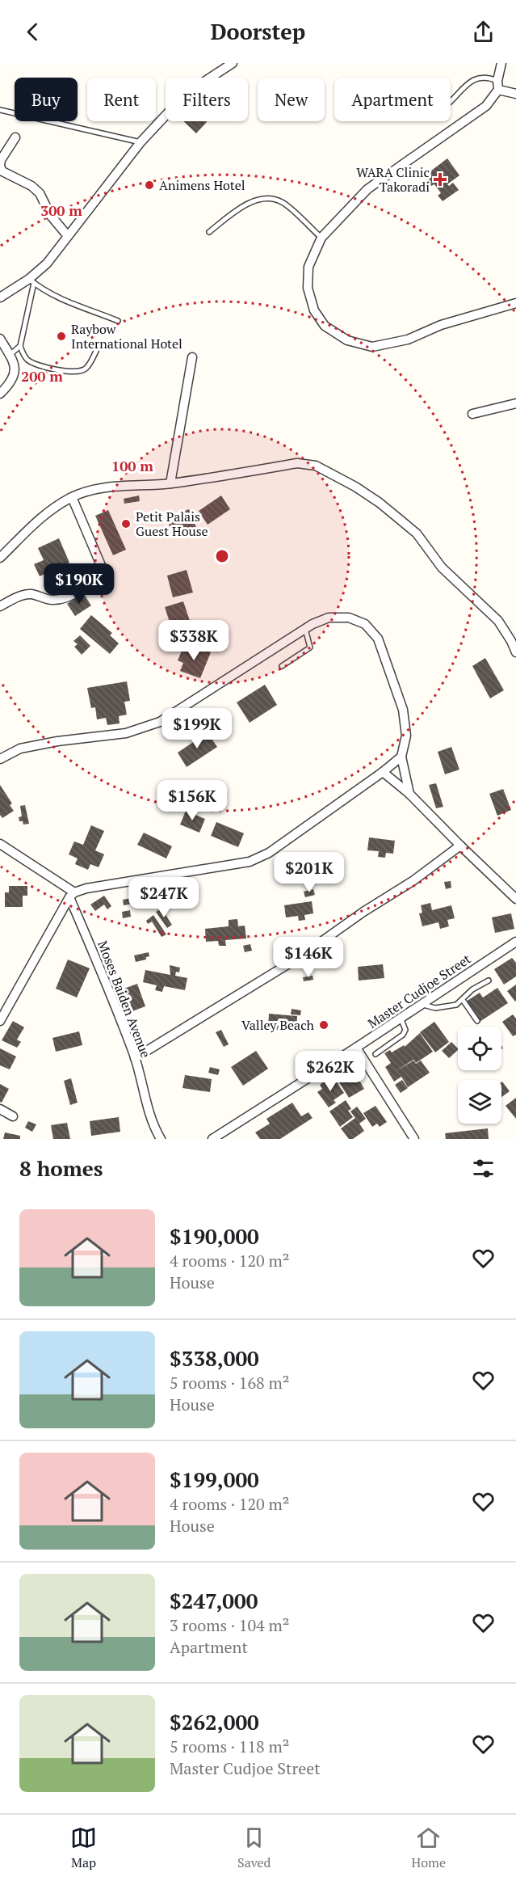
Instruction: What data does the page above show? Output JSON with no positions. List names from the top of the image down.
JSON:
{
  "streets": {
    "street": ["Master Cudjoe Street", "Moses Baiden Avenue"]
  },
  "places": {
    "health": ["WARA Clinic Takoradi"],
    "other": [
      "Animens Hotel",
      "Raybow International Hotel",
      "Petit Palais Guest House",
      "Valley Beach"
    ]
  },
  "page": {
    "header": "Doorstep",
    "chip": [
      "Buy",
      "Rent",
      "Filters",
      "New",
      "Apartment"
    ],
    "price": [
      "$190K",
      "$338K",
      "$199K",
      "$156K",
      "$201K",
      "$247K",
      "$146K",
      "$262K"
    ],
    "heading": "8 homes",
    "list": [
      {
        "name": "$190,000",
        "note": "4 rooms · 120 m² · House"
      },
      {
        "name": "$338,000",
        "note": "5 rooms · 168 m² · House"
      },
      {
        "name": "$199,000",
        "note": "4 rooms · 120 m² · House"
      },
      {
        "name": "$247,000",
        "note": "3 rooms · 104 m² · Apartment"
      },
      {
        "name": "$262,000",
        "note": "5 rooms · 118 m² · Master Cudjoe Street"
      }
    ],
    "tabs": ["Map", "Saved", "Home"]
  },
  "rings": ["300 m", "200 m", "100 m"]
}
